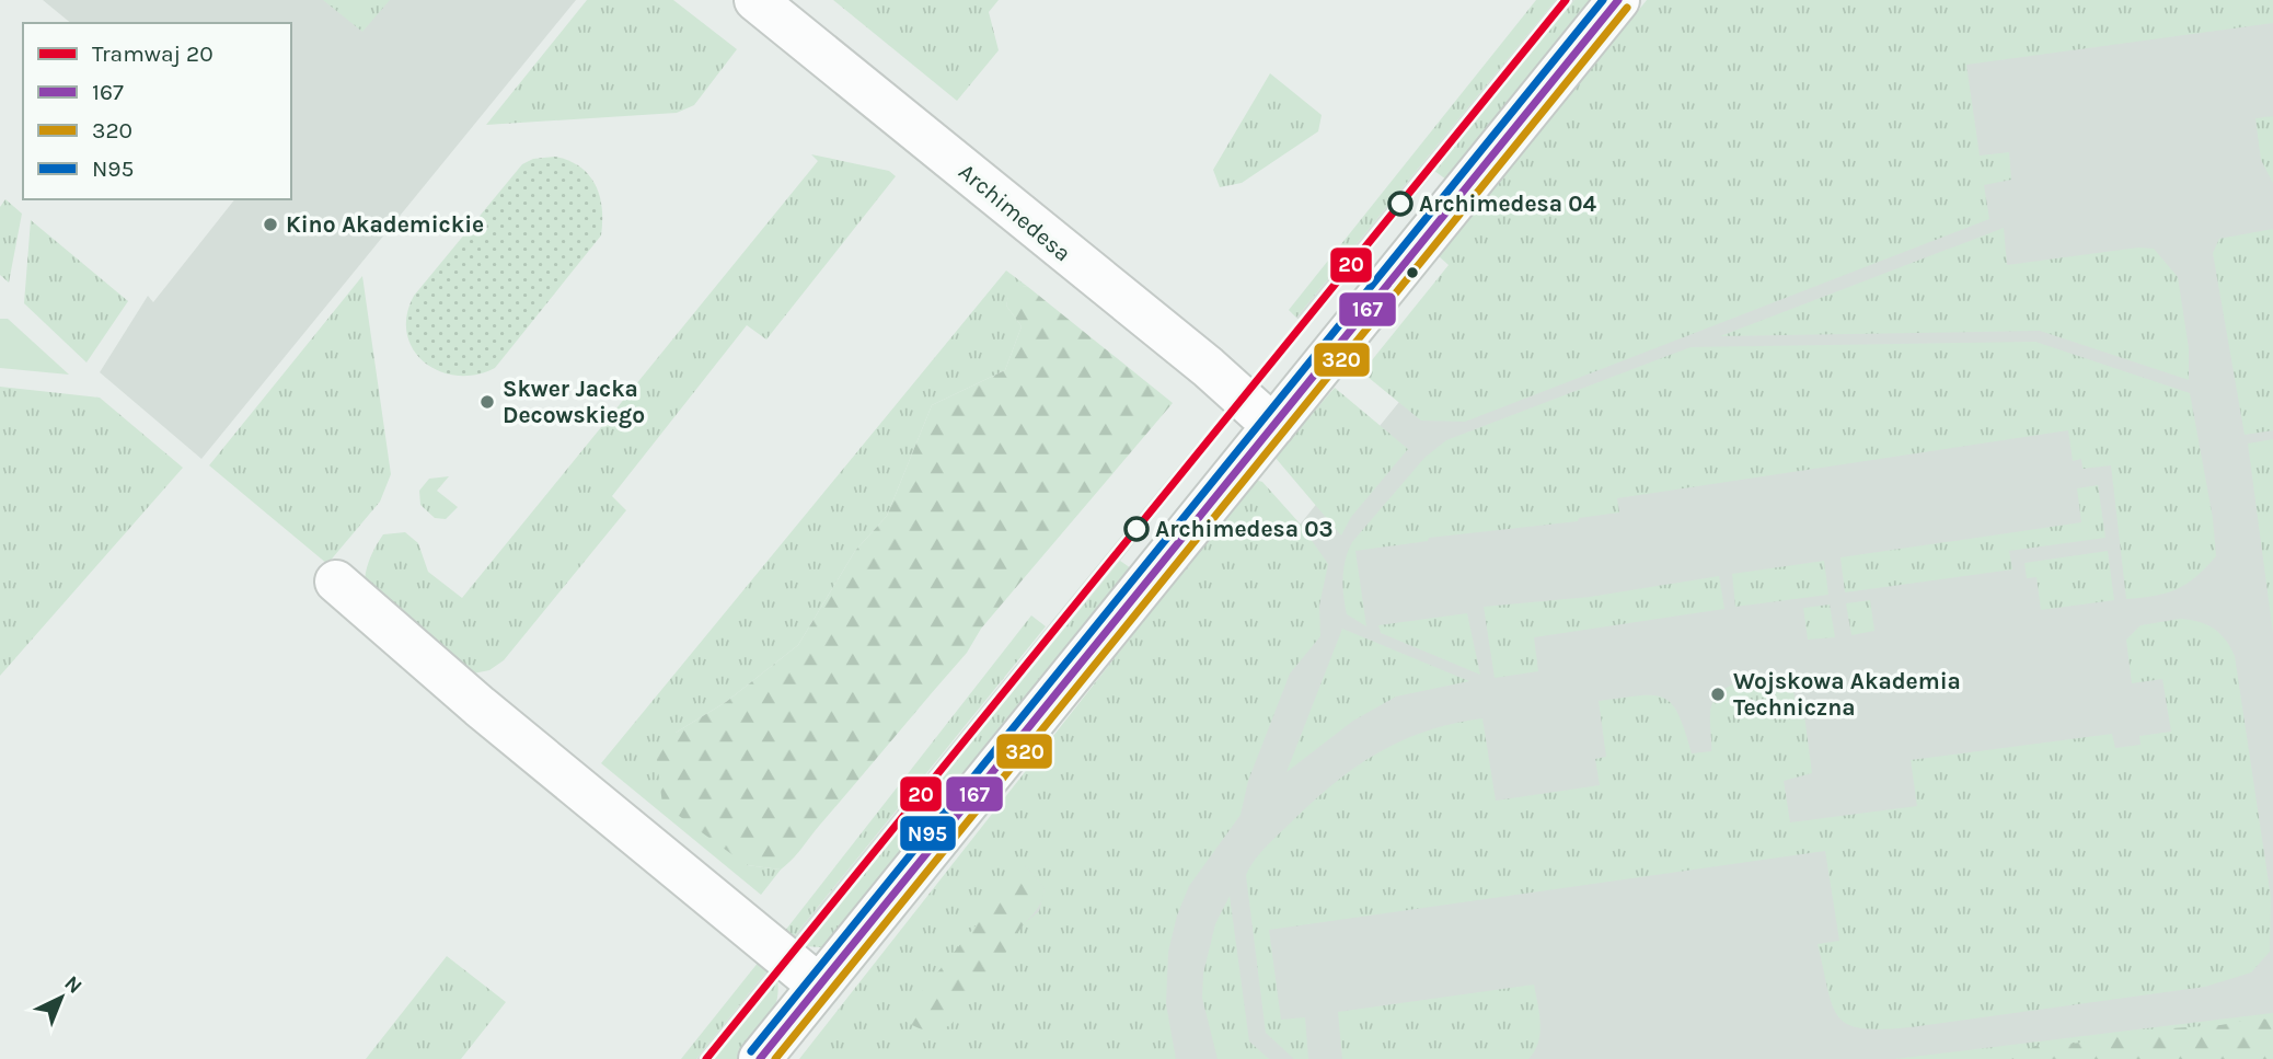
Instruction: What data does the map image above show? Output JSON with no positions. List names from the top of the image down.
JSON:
{
  "streets": {
    "street": ["Archimedesa"]
  },
  "places": [
    "Archimedesa 04",
    "Kino Akademickie",
    "Skwer Jacka Decowskiego",
    "Archimedesa 03",
    "Wojskowa Akademia Techniczna"
  ],
  "lines": [
    "tram line 20",
    "transit line 167",
    "transit line N95",
    "transit line 320"
  ],
  "legend": [
    "Tramwaj 20",
    "167",
    "320",
    "N95"
  ],
  "north": "top right"
}
